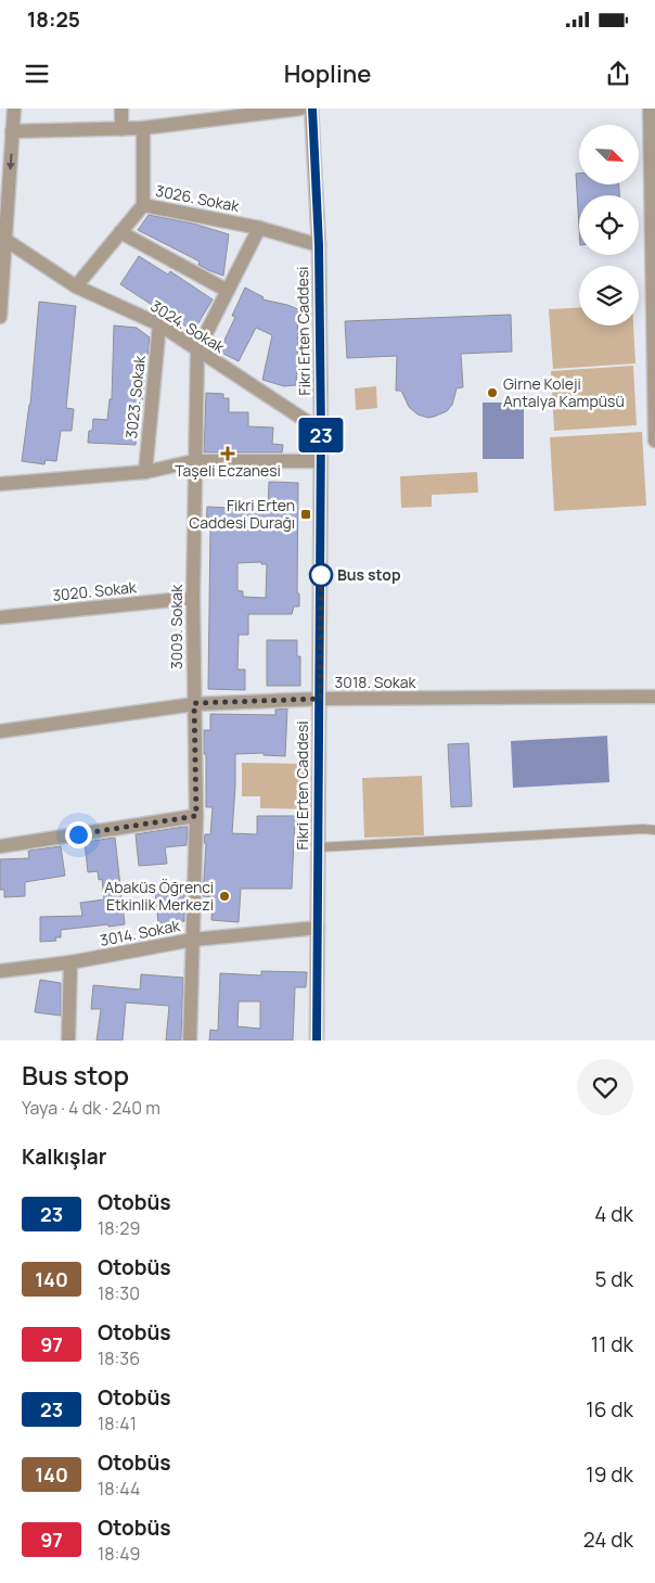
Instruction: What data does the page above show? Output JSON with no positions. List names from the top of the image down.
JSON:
{
  "streets": {
    "street": [
      "3026. Sokak",
      "3024. Sokak",
      "Fikri Erten Caddesi",
      "3023. Sokak",
      "3020. Sokak",
      "3009. Sokak",
      "3018. Sokak",
      "3014. Sokak"
    ]
  },
  "crossings": [
    ["3026. Sokak", "Fikri Erten Caddesi"],
    ["3026. Sokak", "3009. Sokak"],
    ["3024. Sokak", "Fikri Erten Caddesi"],
    ["3024. Sokak", "3023. Sokak"],
    ["3024. Sokak", "3009. Sokak"],
    ["Fikri Erten Caddesi", "3018. Sokak"],
    ["Fikri Erten Caddesi", "3014. Sokak"],
    ["3020. Sokak", "3009. Sokak"],
    ["3009. Sokak", "3018. Sokak"],
    ["3009. Sokak", "3014. Sokak"]
  ],
  "places": {
    "other": ["Girne Koleji Antalya Kampüsü", "Bus stop", "Abaküs Öğrenci Etkinlik Merkezi"],
    "health": ["Taşeli Eczanesi"],
    "transit": ["Fikri Erten Caddesi Durağı"]
  },
  "lines": ["bus line 23"],
  "north": "bottom right",
  "page": {
    "status": "18:25",
    "header": "Hopline",
    "on_map": "23",
    "heading": [
      ["Bus stop", "Yaya · 4 dk · 240 m"],
      "Kalkışlar"
    ],
    "list": [
      {
        "mark": "23",
        "name": "Otobüs",
        "note": "18:29",
        "value": "4 dk"
      },
      {
        "mark": "140",
        "name": "Otobüs",
        "note": "18:30",
        "value": "5 dk"
      },
      {
        "mark": "97",
        "name": "Otobüs",
        "note": "18:36",
        "value": "11 dk"
      },
      {
        "mark": "23",
        "name": "Otobüs",
        "note": "18:41",
        "value": "16 dk"
      },
      {
        "mark": "140",
        "name": "Otobüs",
        "note": "18:44",
        "value": "19 dk"
      },
      {
        "mark": "97",
        "name": "Otobüs",
        "note": "18:49",
        "value": "24 dk"
      }
    ]
  }
}
